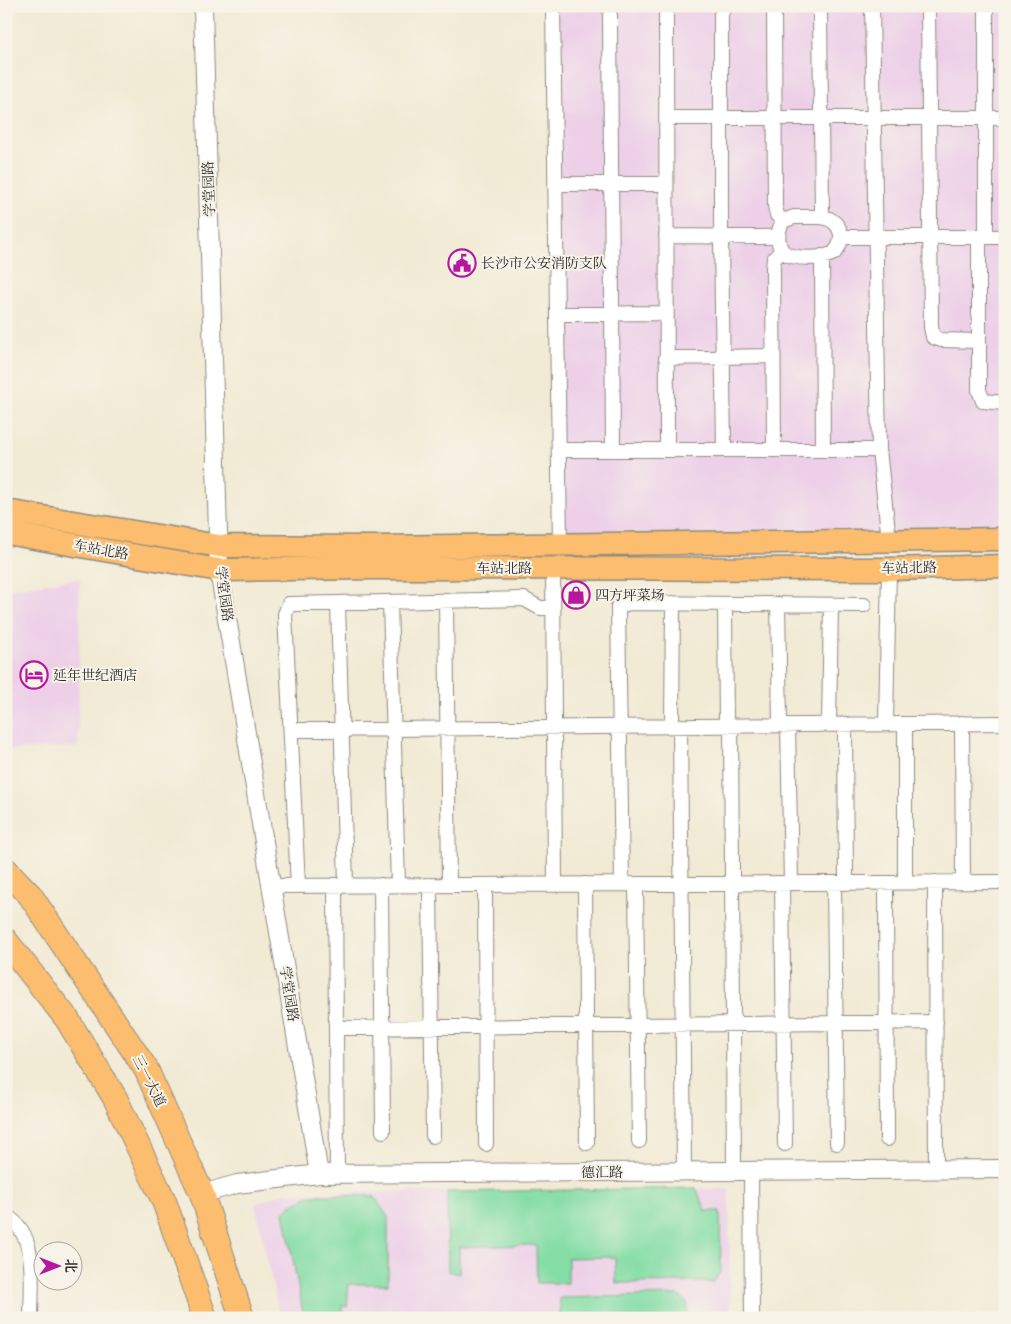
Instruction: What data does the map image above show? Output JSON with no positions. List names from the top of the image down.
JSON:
{
  "streets": {
    "highway": ["三一大道"],
    "main road": ["车站北路"],
    "street": ["学堂园路", "德汇路"]
  },
  "crossings": [
    ["学堂园路", "车站北路"],
    ["学堂园路", "德汇路"],
    ["三一大道", "德汇路"]
  ],
  "places": {
    "public building": ["长沙市公安消防支队"],
    "shop": ["四方坪菜场"],
    "hotel": ["延年世纪酒店"]
  },
  "north": "right"
}
